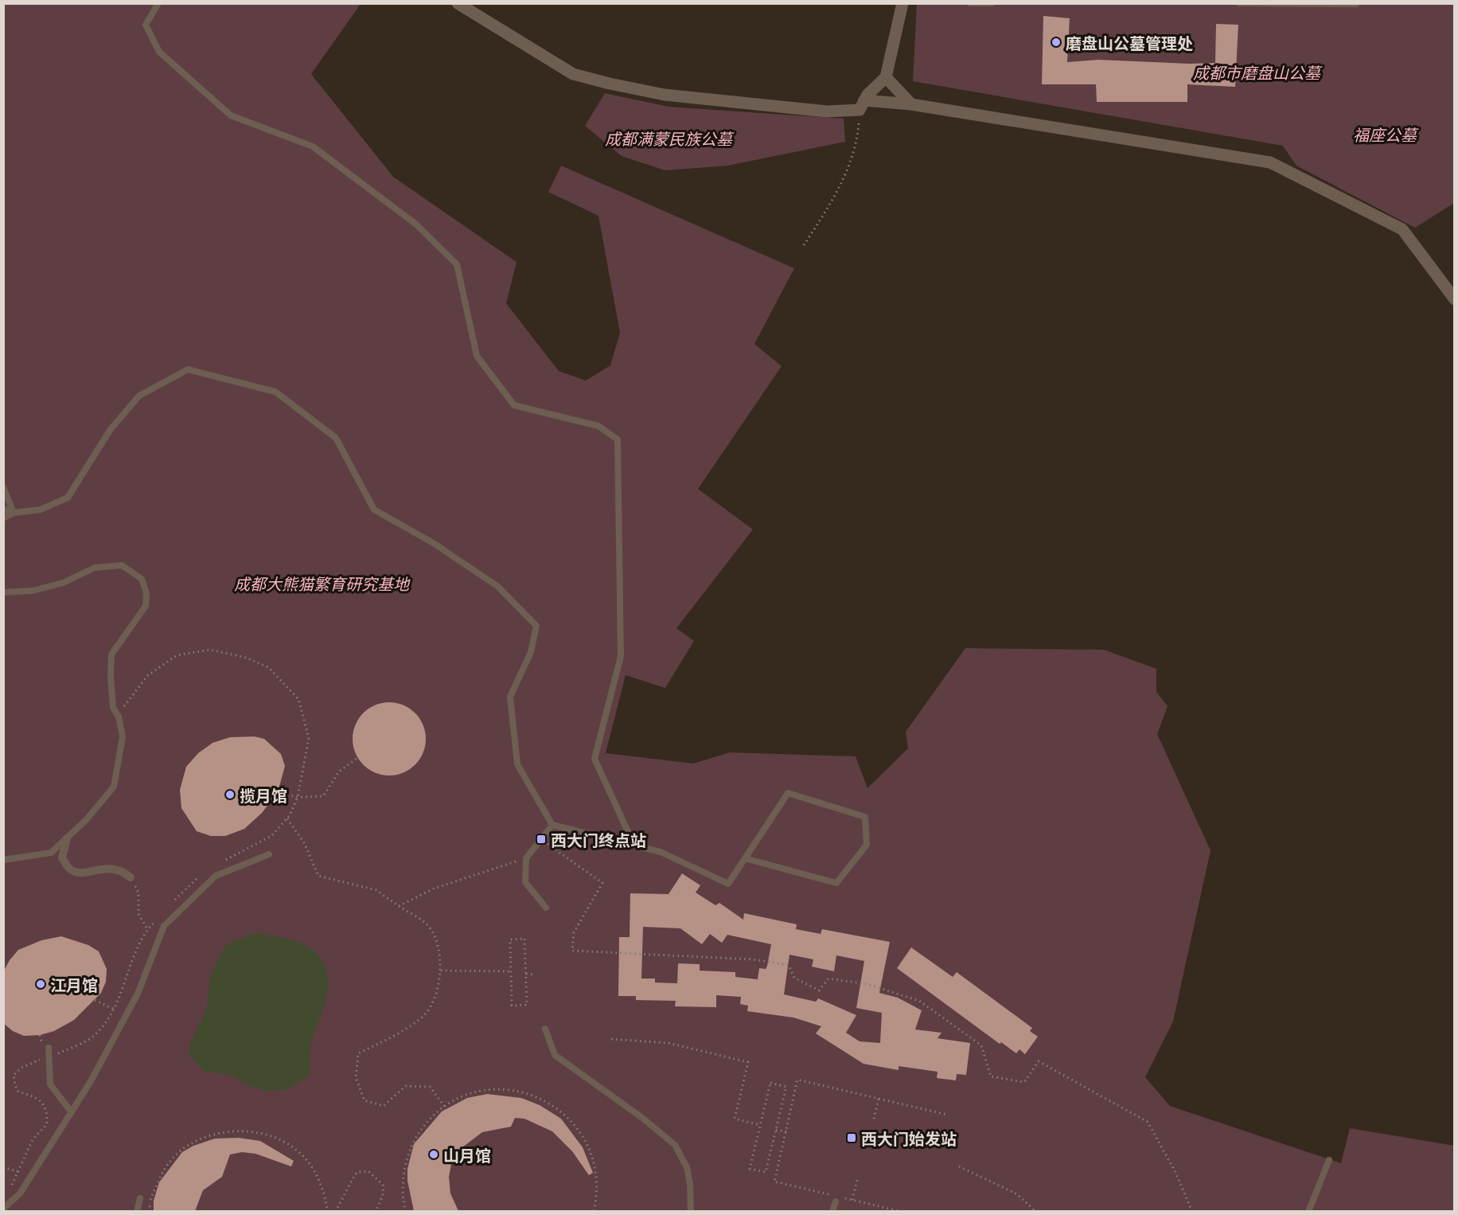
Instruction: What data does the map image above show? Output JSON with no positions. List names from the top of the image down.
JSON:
{
  "parks": [
    "成都市磨盘山公墓",
    "福座公墓",
    "成都满蒙民族公墓",
    "成都大熊猫繁育研究基地"
  ],
  "places": {
    "other": [
      "磨盘山公墓管理处",
      "揽月馆",
      "江月馆",
      "山月馆"
    ],
    "transit": ["西大门终点站", "西大门始发站"]
  }
}
